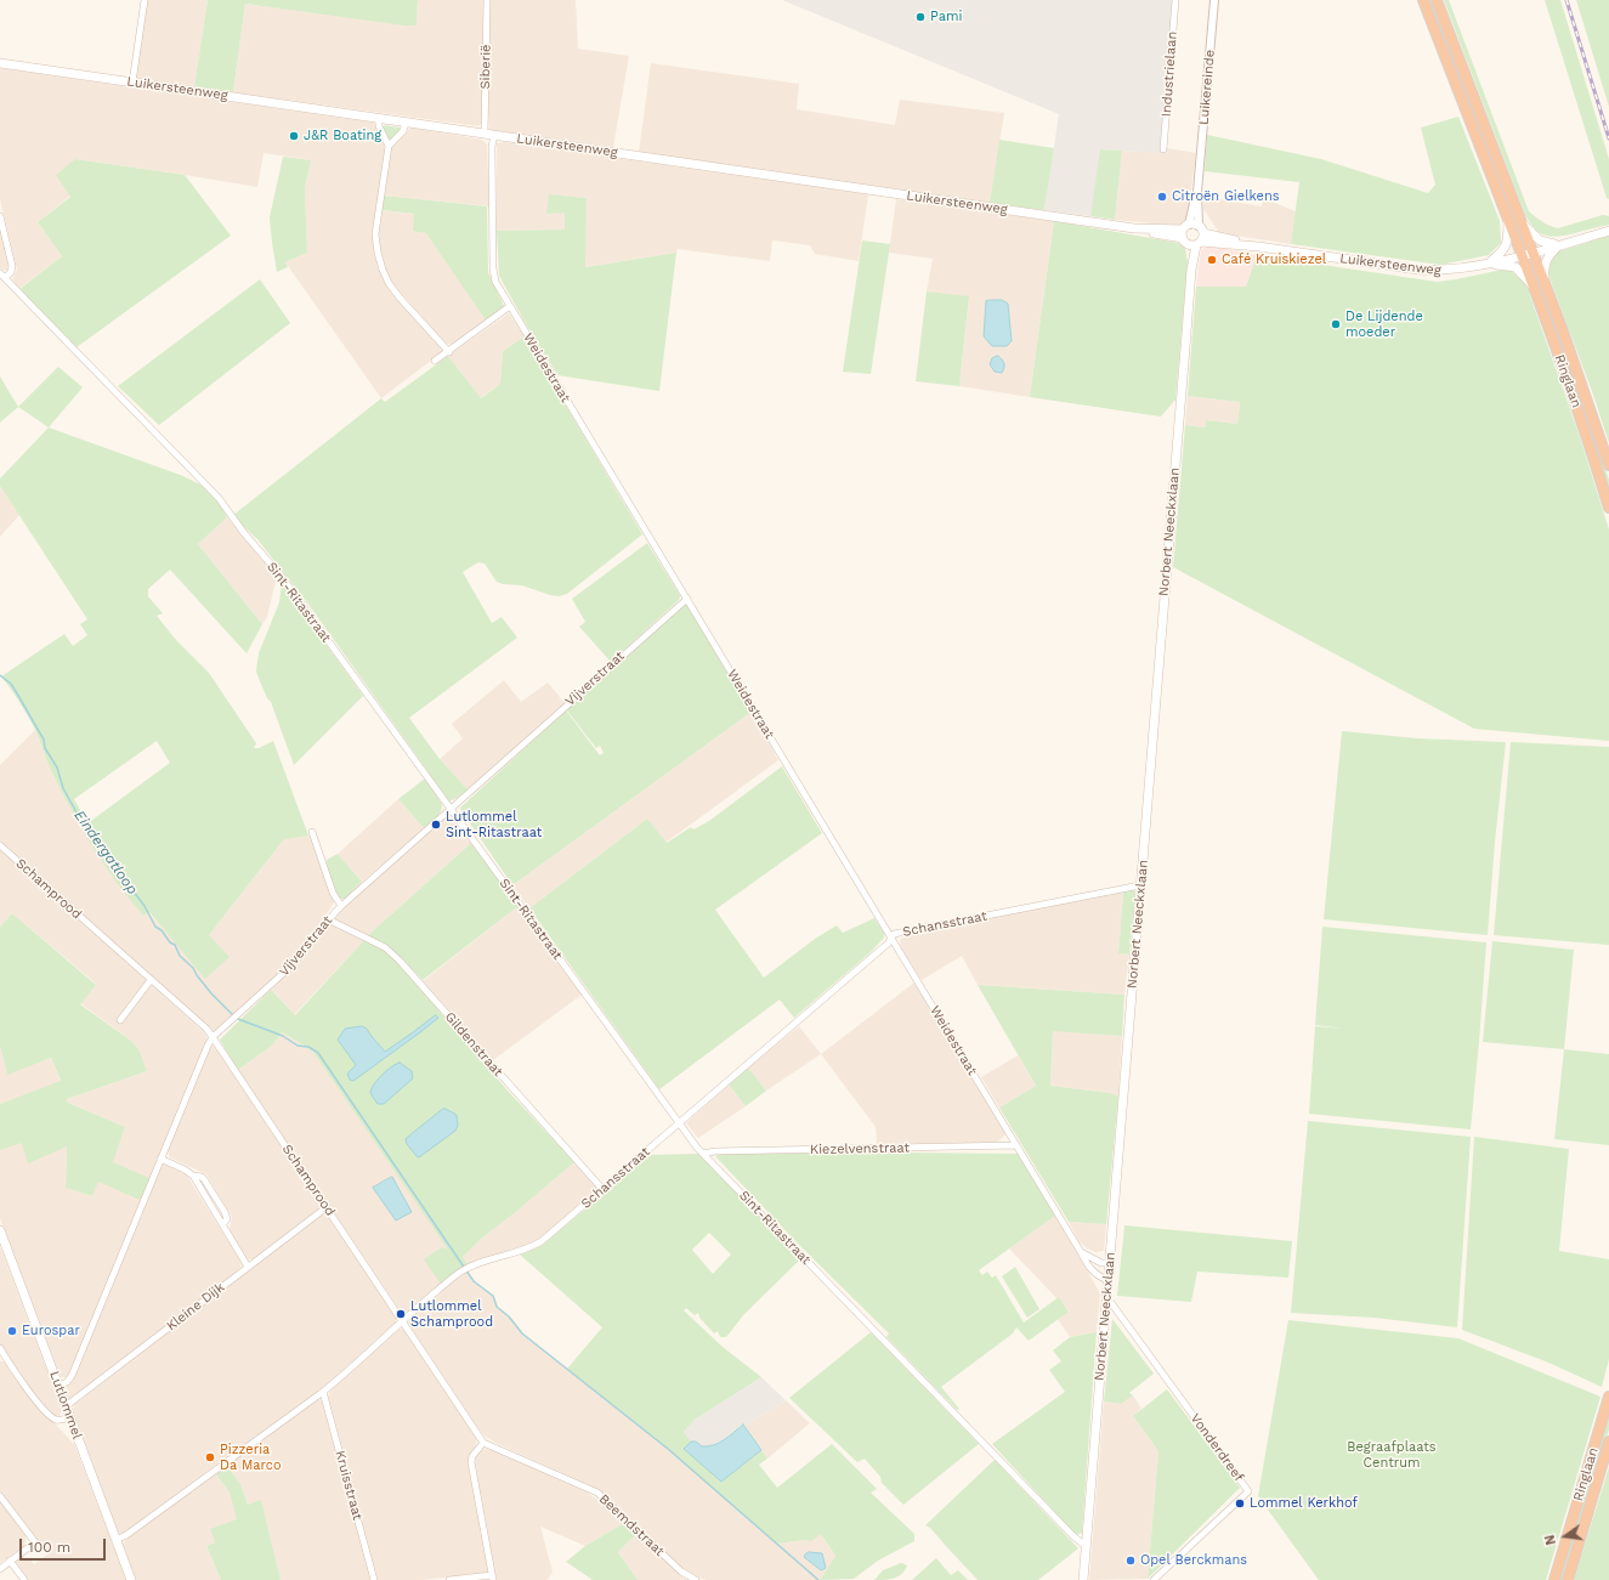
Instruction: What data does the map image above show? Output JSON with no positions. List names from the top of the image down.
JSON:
{
  "streets": {
    "highway": ["Ringlaan"],
    "main road": ["Luikersteenweg", "Norbert Neeckxlaan", "Lutlommel"],
    "street": [
      "Siberië",
      "Industrielaan",
      "Luikereinde",
      "Weidestraat",
      "Sint-Ritastraat",
      "Vijverstraat",
      "Schamprood",
      "Schansstraat",
      "Gildenstraat",
      "Kiezelvenstraat",
      "Kleine Dijk",
      "Vonderdreef",
      "Kruisstraat",
      "Beemdstraat"
    ]
  },
  "crossings": [
    ["Siberië", "Luikersteenweg"],
    ["Luikereinde", "Norbert Neeckxlaan"],
    ["Luikersteenweg", "Weidestraat"],
    ["Luikersteenweg", "Ringlaan"],
    ["Luikersteenweg", "Norbert Neeckxlaan"],
    ["Weidestraat", "Norbert Neeckxlaan"],
    ["Weidestraat", "Vijverstraat"],
    ["Weidestraat", "Schansstraat"],
    ["Weidestraat", "Kiezelvenstraat"],
    ["Norbert Neeckxlaan", "Sint-Ritastraat"],
    ["Norbert Neeckxlaan", "Schansstraat"],
    ["Norbert Neeckxlaan", "Vonderdreef"],
    ["Sint-Ritastraat", "Vijverstraat"],
    ["Sint-Ritastraat", "Schansstraat"],
    ["Sint-Ritastraat", "Kiezelvenstraat"],
    ["Vijverstraat", "Schamprood"],
    ["Vijverstraat", "Gildenstraat"],
    ["Vijverstraat", "Lutlommel"],
    ["Schamprood", "Schansstraat"],
    ["Schamprood", "Kleine Dijk"],
    ["Schamprood", "Beemdstraat"],
    ["Schansstraat", "Gildenstraat"],
    ["Schansstraat", "Lutlommel"],
    ["Schansstraat", "Kruisstraat"],
    ["Kleine Dijk", "Lutlommel"]
  ],
  "water": ["Eindergatloop"],
  "parks": ["Begraafplaats Centrum"],
  "places": [
    "Pami",
    "J&R Boating",
    "Citroën Gielkens",
    "Café Kruiskiezel",
    "De Lijdende moeder",
    "Lutlommel Sint-Ritastraat",
    "Lutlommel Schamprood",
    "Eurospar",
    "Pizzeria Da Marco",
    "Lommel Kerkhof",
    "Opel Berckmans"
  ],
  "scale_bar": "100 m",
  "north": "left"
}
